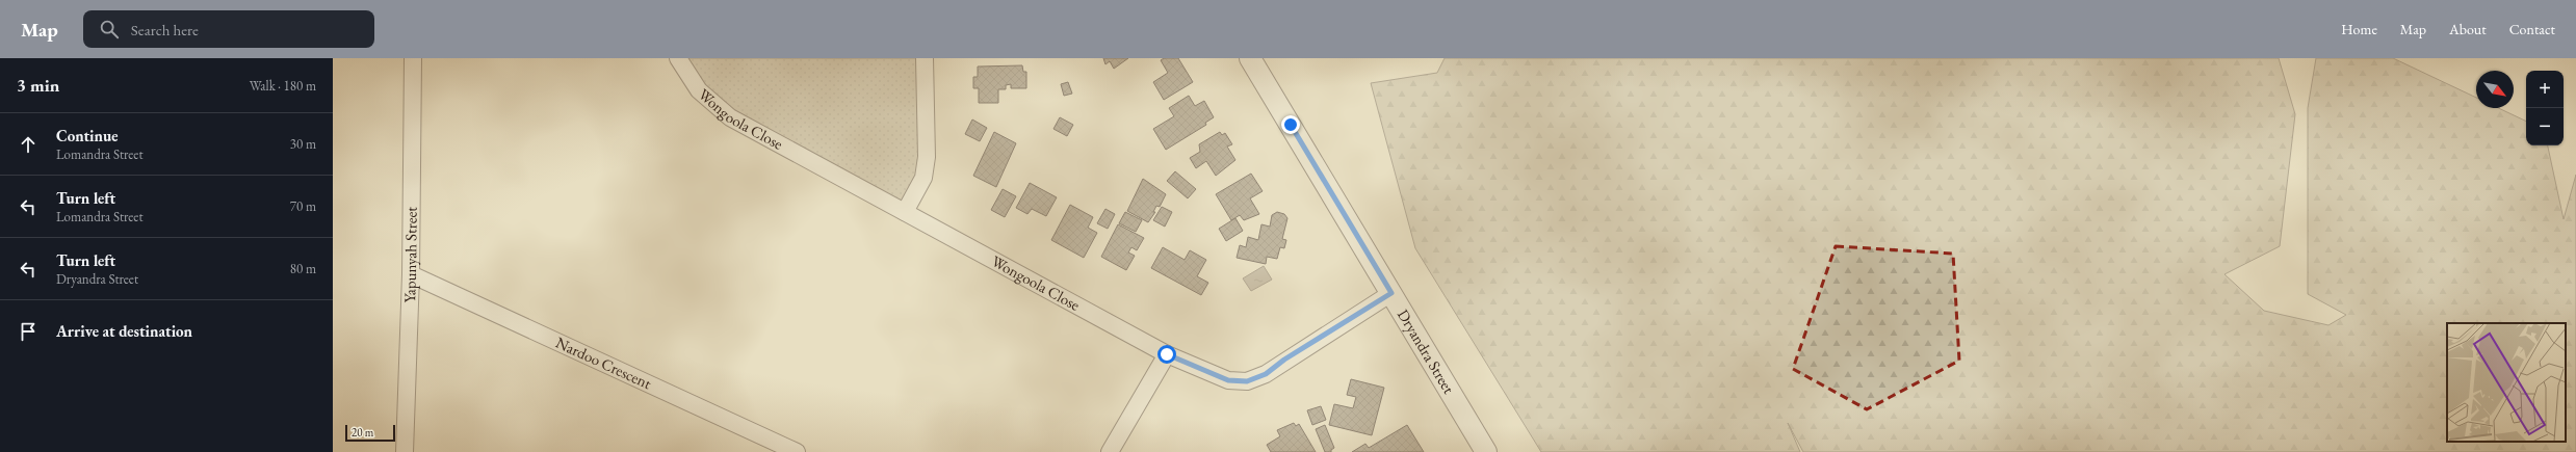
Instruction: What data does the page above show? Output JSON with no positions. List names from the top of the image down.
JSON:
{
  "streets": {
    "street": [
      "Wongoola Close",
      "Yapunyah Street",
      "Dryandra Street",
      "Nardoo Crescent"
    ]
  },
  "crossings": [
    ["Wongoola Close", "Dryandra Street"],
    ["Yapunyah Street", "Nardoo Crescent"]
  ],
  "scale_bar": "20 m",
  "north": "bottom right",
  "page": {
    "header": "Map",
    "search": "Search here",
    "nav": [
      "Home",
      "Map",
      "About",
      "Contact"
    ],
    "heading": ["3 min", "Walk · 180 m"],
    "map_buttons": ["+", "−"],
    "list": [
      ["Continue", "Lomandra Street", "30 m"],
      ["Turn left", "Lomandra Street", "70 m"],
      ["Turn left", "Dryandra Street", "80 m"],
      "Arrive at destination"
    ],
    "scale": "20 m"
  }
}
